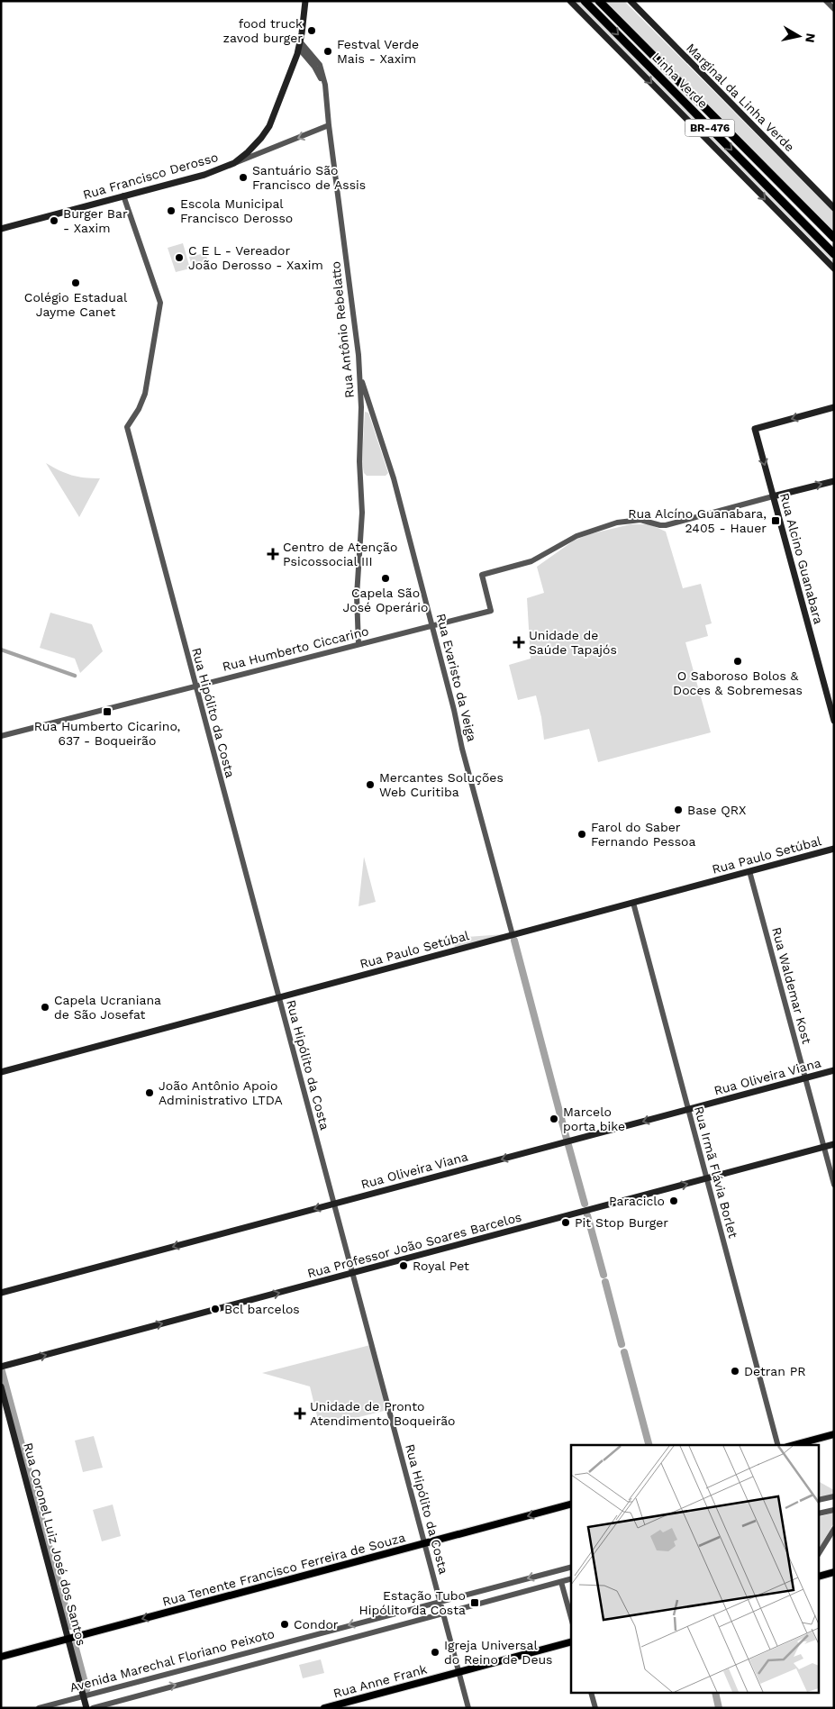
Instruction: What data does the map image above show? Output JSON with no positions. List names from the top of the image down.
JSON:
{
  "streets": {
    "highway": ["Linha Verde", "BR-476"],
    "main road": [
      "Marginal da Linha Verde",
      "Rua Francisco Derosso",
      "Rua Alcino Guanabara",
      "Rua Paulo Setúbal",
      "Rua Oliveira Viana",
      "Rua Professor João Soares Barcelos",
      "Rua Coronel Luiz José dos Santos",
      "Rua Tenente Francisco Ferreira de Souza",
      "Rua Anne Frank"
    ],
    "street": [
      "Rua Antônio Rebelatto",
      "Rua Humberto Ciccarino",
      "Rua Evaristo da Veiga",
      "Rua Hipólito da Costa",
      "Rua Waldemar Kost",
      "Rua Irmã Flávia Borlet",
      "Avenida Marechal Floriano Peixoto"
    ]
  },
  "crossings": [
    ["Rua Francisco Derosso", "Rua Antônio Rebelatto"],
    ["Rua Francisco Derosso", "Rua Hipólito da Costa"],
    ["Rua Antônio Rebelatto", "Rua Humberto Ciccarino"],
    ["Rua Antônio Rebelatto", "Rua Evaristo da Veiga"],
    ["Rua Alcino Guanabara", "Rua Humberto Ciccarino"],
    ["Rua Humberto Ciccarino", "Rua Evaristo da Veiga"],
    ["Rua Humberto Ciccarino", "Rua Hipólito da Costa"],
    ["Rua Evaristo da Veiga", "Rua Paulo Setúbal"],
    ["Rua Hipólito da Costa", "Rua Paulo Setúbal"],
    ["Rua Hipólito da Costa", "Rua Oliveira Viana"],
    ["Rua Hipólito da Costa", "Rua Professor João Soares Barcelos"],
    ["Rua Hipólito da Costa", "Rua Tenente Francisco Ferreira de Souza"],
    ["Rua Hipólito da Costa", "Avenida Marechal Floriano Peixoto"],
    ["Rua Hipólito da Costa", "Rua Anne Frank"],
    ["Rua Paulo Setúbal", "Rua Waldemar Kost"],
    ["Rua Paulo Setúbal", "Rua Irmã Flávia Borlet"],
    ["Rua Waldemar Kost", "Rua Oliveira Viana"],
    ["Rua Waldemar Kost", "Rua Professor João Soares Barcelos"],
    ["Rua Oliveira Viana", "Rua Irmã Flávia Borlet"],
    ["Rua Irmã Flávia Borlet", "Rua Professor João Soares Barcelos"],
    ["Rua Coronel Luiz José dos Santos", "Rua Tenente Francisco Ferreira de Souza"],
    ["Rua Coronel Luiz José dos Santos", "Avenida Marechal Floriano Peixoto"]
  ],
  "one_way": ["Rua Oliveira Viana", "Rua Professor João Soares Barcelos", "Rua Tenente Francisco Ferreira de Souza"],
  "places": {
    "other": [
      "food truck zavod burger",
      "Festval Verde Mais - Xaxim",
      "Santuário São Francisco de Assis",
      "Escola Municipal Francisco Derosso",
      "Burger Bar - Xaxim",
      "C E L - Vereador João Derosso - Xaxim",
      "Colégio Estadual Jayme Canet",
      "Capela São José Operário",
      "O Saboroso Bolos & Doces & Sobremesas",
      "Mercantes Soluções Web Curitiba",
      "Base QRX",
      "Farol do Saber Fernando Pessoa",
      "Capela Ucraniana de São Josefat",
      "João Antônio Apoio Administrativo LTDA",
      "Marcelo porta bike",
      "Paraciclo",
      "Pit Stop Burger",
      "Royal Pet",
      "Bcl barcelos",
      "Detran PR",
      "Condor",
      "Igreja Universal do Reino de Deus"
    ],
    "transit": ["Rua Alcíno Guanabara, 2405 - Hauer", "Rua Humberto Cicarino, 637 - Boqueirão", "Estação Tubo Hipólito da Costa"],
    "health": ["Centro de Atenção Psicossocial III", "Unidade de Saúde Tapajós", "Unidade de Pronto Atendimento Boqueirão"]
  },
  "north": "right"
}
